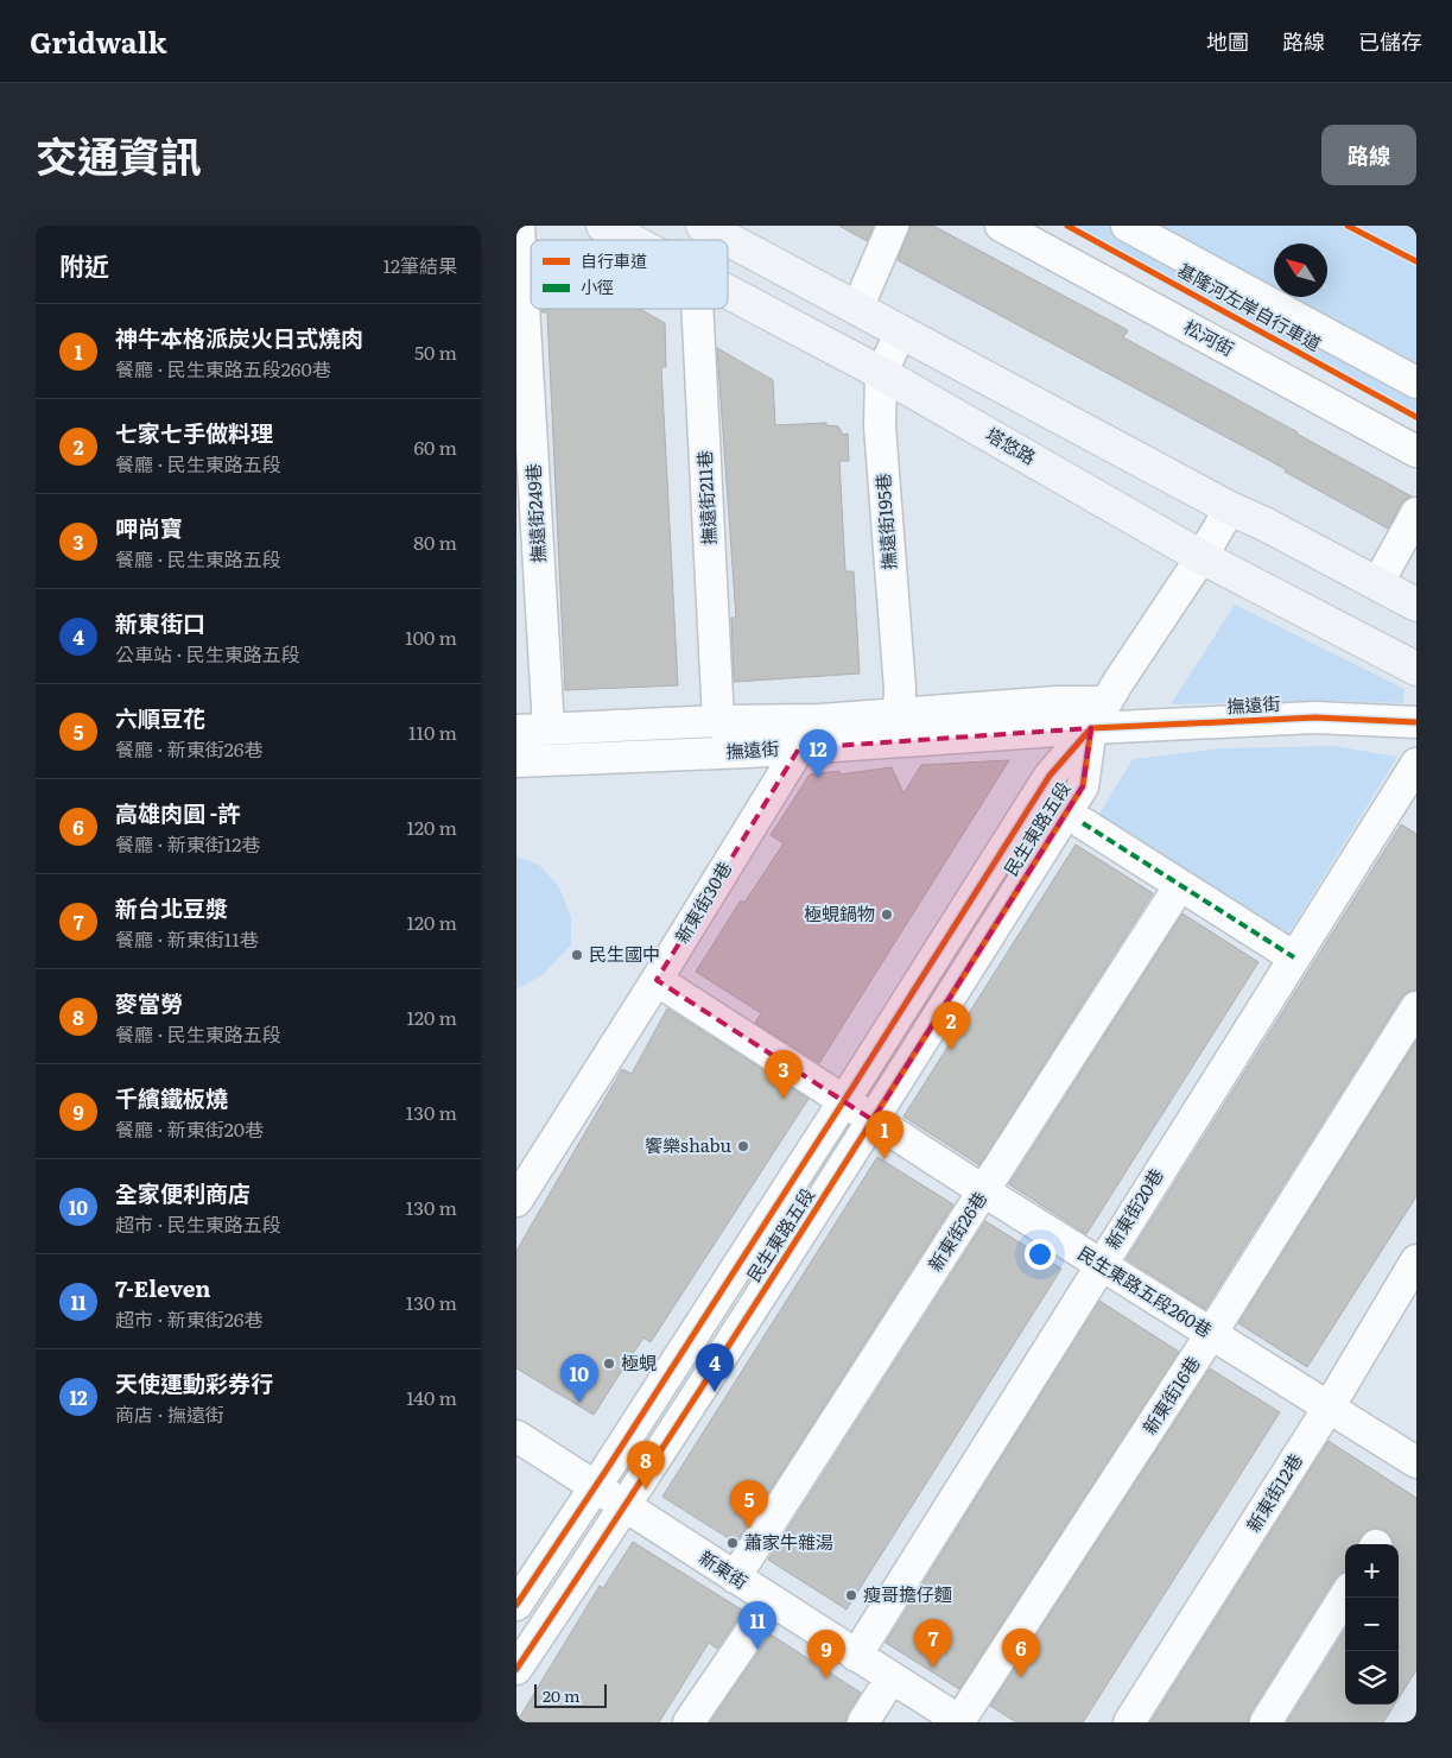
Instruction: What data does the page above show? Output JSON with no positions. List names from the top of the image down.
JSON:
{
  "streets": {
    "main road": ["塔悠路"],
    "street": [
      "松河街",
      "撫遠街211巷",
      "撫遠街249巷",
      "撫遠街195巷",
      "撫遠街",
      "民生東路五段",
      "新東街30巷",
      "新東街20巷",
      "新東街26巷",
      "民生東路五段260巷",
      "新東街16巷",
      "新東街12巷",
      "新東街"
    ],
    "cycle path": ["基隆河左岸自行車道"]
  },
  "crossings": [
    ["塔悠路", "撫遠街195巷"],
    ["塔悠路", "民生東路五段"],
    ["撫遠街211巷", "撫遠街"],
    ["撫遠街249巷", "撫遠街"],
    ["撫遠街195巷", "撫遠街"],
    ["撫遠街", "民生東路五段"],
    ["撫遠街", "新東街30巷"],
    ["民生東路五段", "民生東路五段260巷"],
    ["民生東路五段", "新東街"],
    ["新東街30巷", "民生東路五段260巷"],
    ["新東街20巷", "民生東路五段260巷"],
    ["新東街20巷", "新東街"],
    ["新東街26巷", "民生東路五段260巷"],
    ["新東街26巷", "新東街"],
    ["民生東路五段260巷", "新東街16巷"],
    ["民生東路五段260巷", "新東街12巷"],
    ["新東街16巷", "新東街"]
  ],
  "places": [
    "極蜆鍋物",
    "民生國中",
    "饗樂shabu",
    "極蜆",
    "蕭家牛雜湯",
    "瘦哥擔仔麵"
  ],
  "legend": ["自行車道", "小徑"],
  "scale_bar": "20 m",
  "north": "top left",
  "page": {
    "header": "Gridwalk",
    "nav": ["地圖", "路線", "已儲存"],
    "title": "交通資訊",
    "buttons": "路線",
    "heading": ["附近", "12筆結果"],
    "list": [
      {
        "mark": "1",
        "name": "神牛本格派炭火日式燒肉",
        "note": "餐廳 · 民生東路五段260巷",
        "value": "50 m"
      },
      {
        "mark": "2",
        "name": "七家七手做料理",
        "note": "餐廳 · 民生東路五段",
        "value": "60 m"
      },
      {
        "mark": "3",
        "name": "呷尚寶",
        "note": "餐廳 · 民生東路五段",
        "value": "80 m"
      },
      {
        "mark": "4",
        "name": "新東街口",
        "note": "公車站 · 民生東路五段",
        "value": "100 m"
      },
      {
        "mark": "5",
        "name": "六順豆花",
        "note": "餐廳 · 新東街26巷",
        "value": "110 m"
      },
      {
        "mark": "6",
        "name": "高雄肉圓 -許",
        "note": "餐廳 · 新東街12巷",
        "value": "120 m"
      },
      {
        "mark": "7",
        "name": "新台北豆漿",
        "note": "餐廳 · 新東街11巷",
        "value": "120 m"
      },
      {
        "mark": "8",
        "name": "麥當勞",
        "note": "餐廳 · 民生東路五段",
        "value": "120 m"
      },
      {
        "mark": "9",
        "name": "千繽鐵板燒",
        "note": "餐廳 · 新東街20巷",
        "value": "130 m"
      },
      {
        "mark": "10",
        "name": "全家便利商店",
        "note": "超市 · 民生東路五段",
        "value": "130 m"
      },
      {
        "mark": "11",
        "name": "7-Eleven",
        "note": "超市 · 新東街26巷",
        "value": "130 m"
      },
      {
        "mark": "12",
        "name": "天使運動彩券行",
        "note": "商店 · 撫遠街",
        "value": "140 m"
      }
    ],
    "pins": [
      "12",
      "2",
      "3",
      "1",
      "4",
      "10",
      "8",
      "5",
      "11",
      "7",
      "6",
      "9"
    ],
    "map_buttons": ["+", "−"],
    "scale": "20 m"
  }
}
